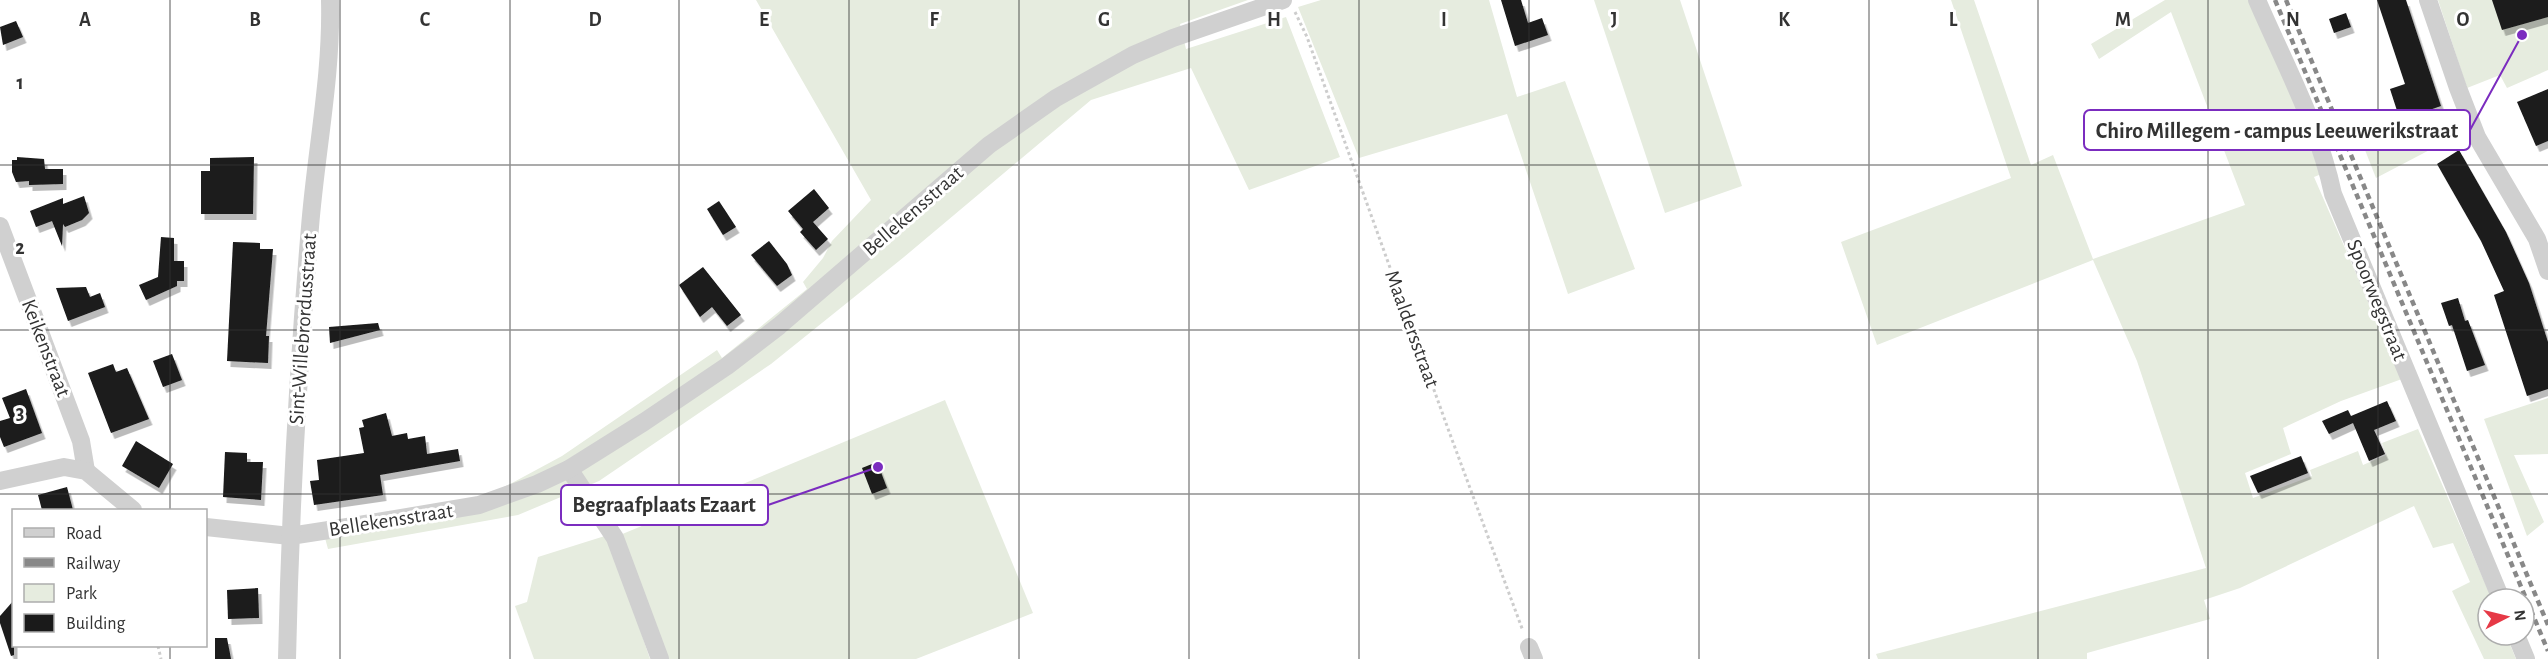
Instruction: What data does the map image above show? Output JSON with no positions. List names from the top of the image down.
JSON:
{
  "streets": {
    "street": [
      "Bellekensstraat",
      "Spoorwegstraat",
      "Sint-Willebrordusstraat",
      "Keikenstraat"
    ],
    "path": ["Maaldersstraat"]
  },
  "crossings": [
    ["Bellekensstraat", "Sint-Willebrordusstraat"],
    ["Bellekensstraat", "Maaldersstraat"]
  ],
  "places": ["Chiro Millegem - campus Leeuwerikstraat", "Begraafplaats Ezaart"],
  "legend": [
    "Road",
    "Railway",
    "Park",
    "Building"
  ],
  "north": "right",
  "grid": {
    "columns": [
      "A",
      "B",
      "C",
      "D",
      "E",
      "F",
      "G",
      "H",
      "I",
      "J",
      "K",
      "L",
      "M",
      "N",
      "O"
    ],
    "rows": ["1", "2", "3"]
  }
}
